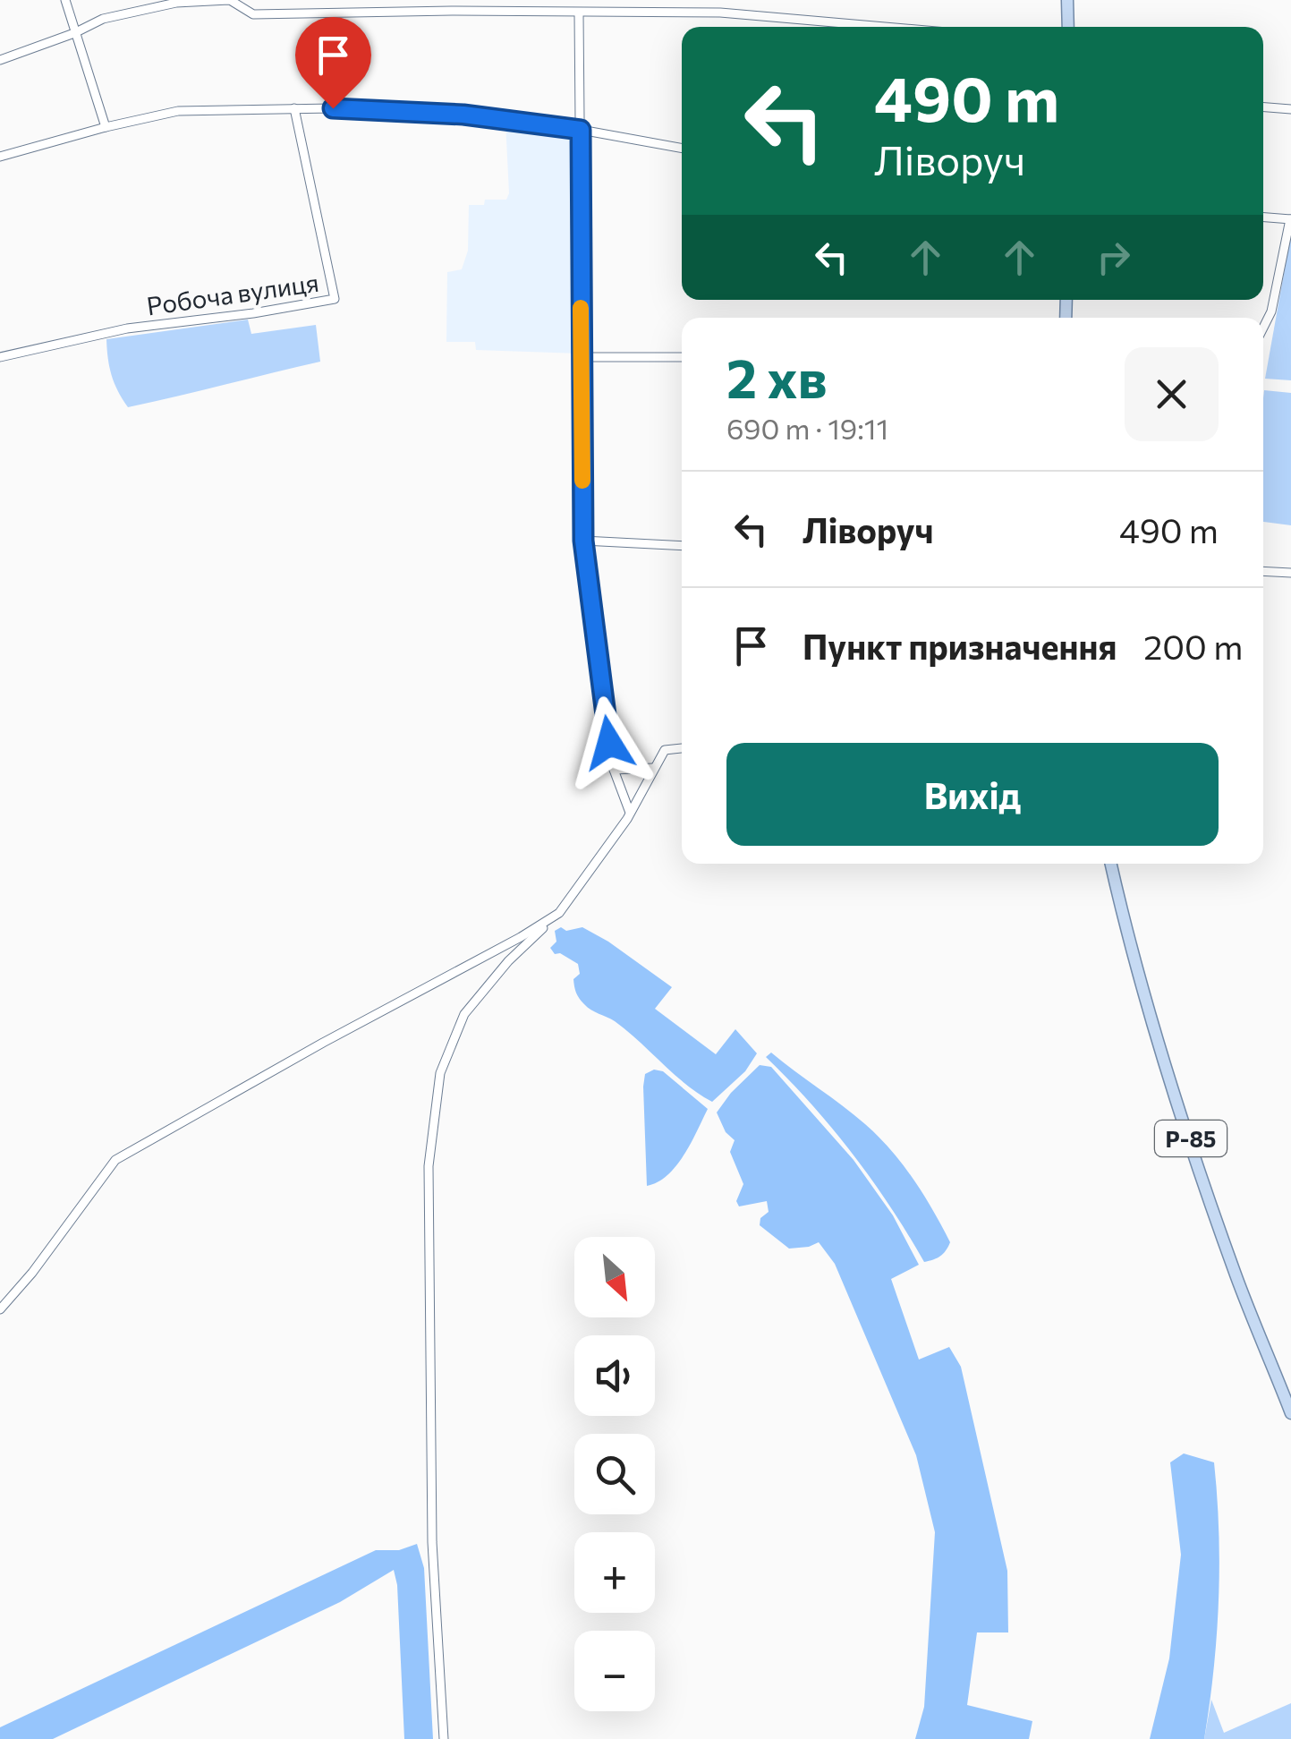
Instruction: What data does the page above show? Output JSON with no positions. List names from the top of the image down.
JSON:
{
  "streets": {
    "main road": ["Р-85"],
    "street": ["Робоча вулиця"]
  },
  "north": "bottom right",
  "page": {
    "turn": ["490 m", "Ліворуч"],
    "heading": ["2 хв", "690 m · 19:11"],
    "list": [
      {
        "name": "Ліворуч",
        "value": "490 m"
      },
      {
        "name": "Пункт призначення",
        "value": "200 m"
      }
    ],
    "buttons": "Вихід",
    "map_buttons": ["+", "−"]
  }
}
